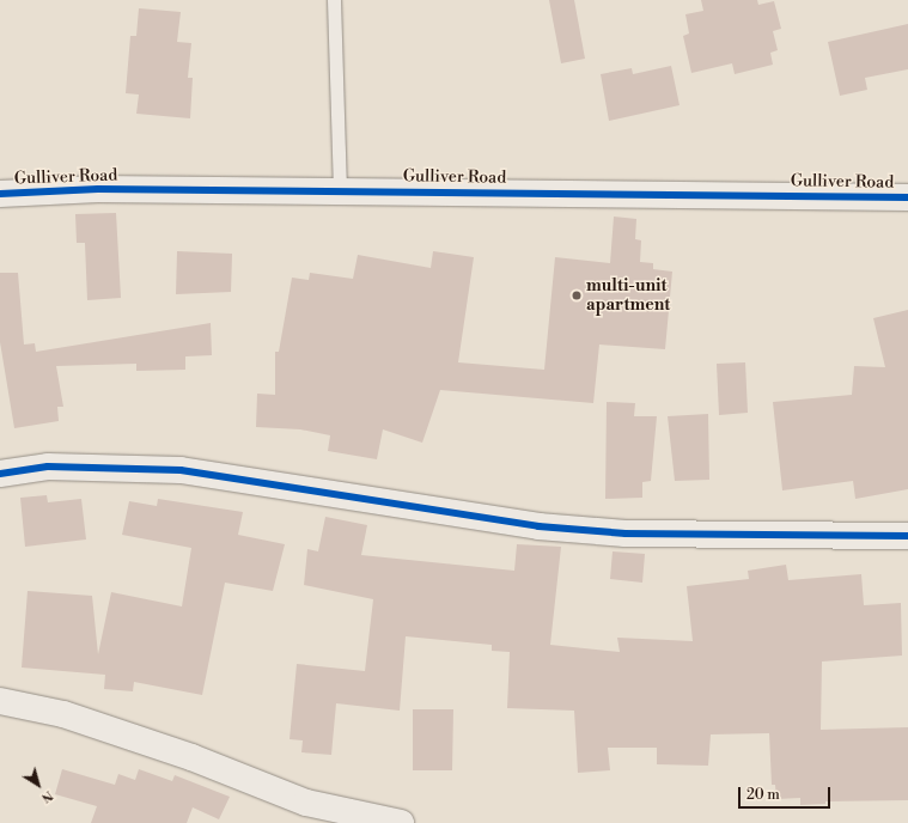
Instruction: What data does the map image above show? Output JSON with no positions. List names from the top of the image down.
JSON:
{
  "streets": {
    "street": ["Gulliver Road"]
  },
  "places": ["multi-unit apartment"],
  "scale_bar": "20 m",
  "north": "bottom right"
}
